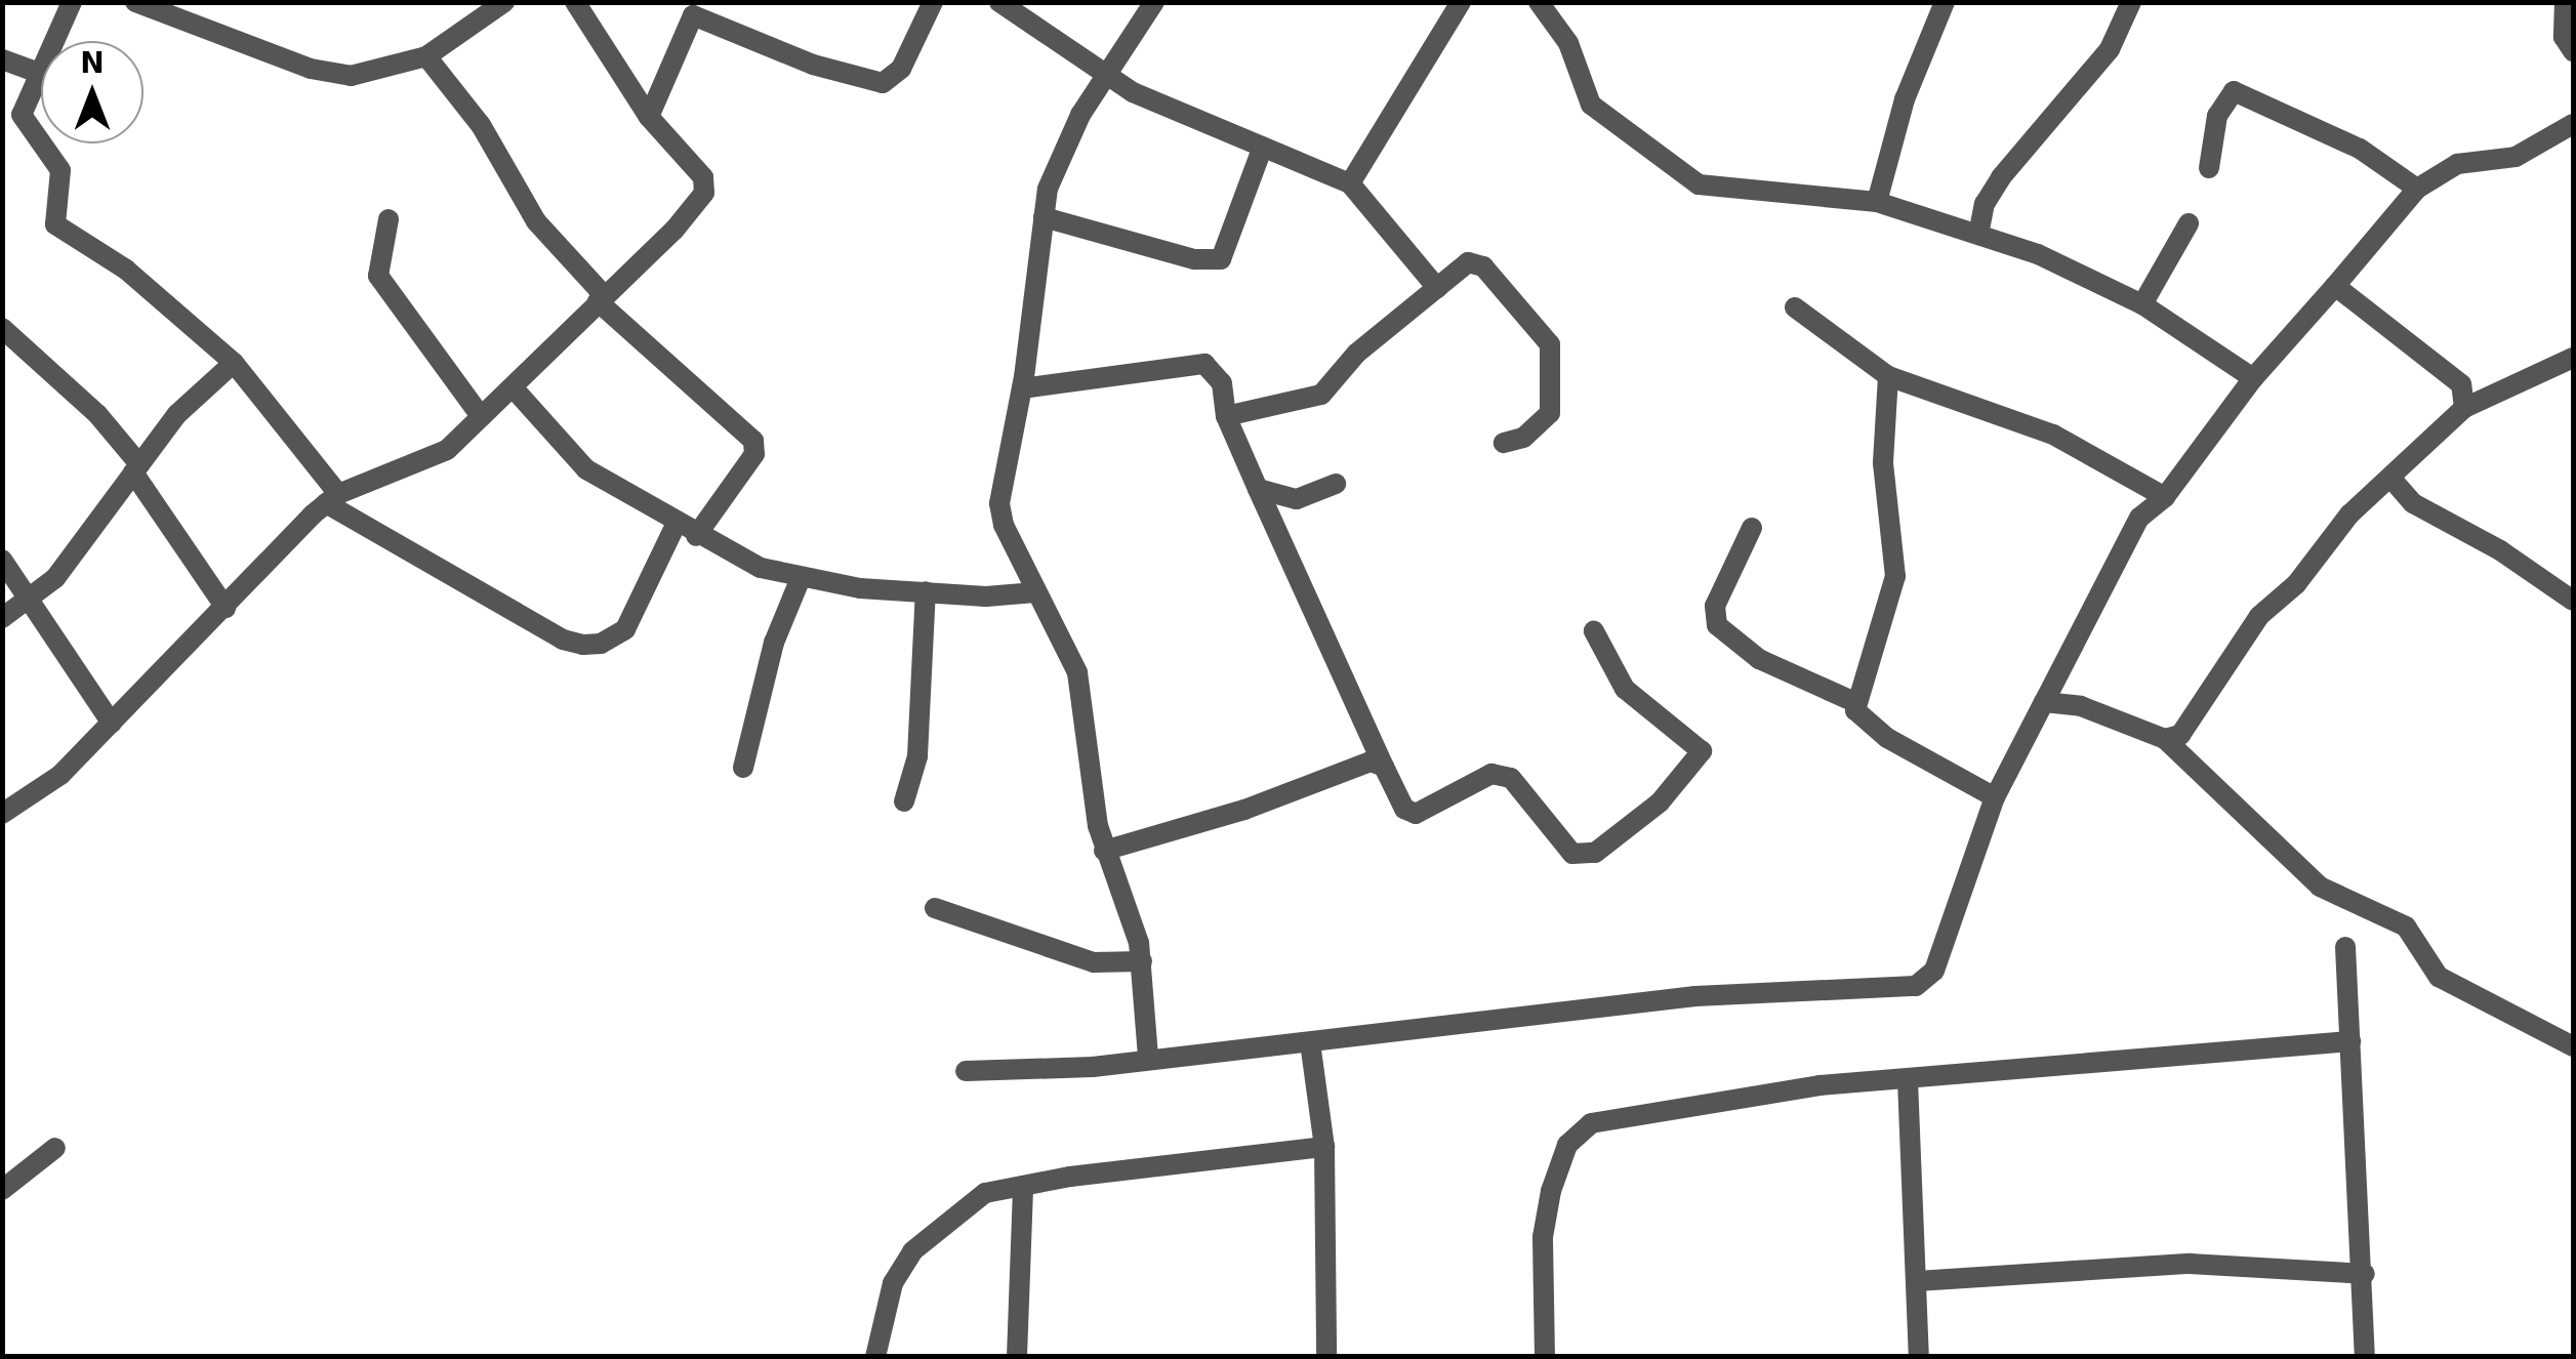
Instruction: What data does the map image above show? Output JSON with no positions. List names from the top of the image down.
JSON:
{
  "north": "top"
}
